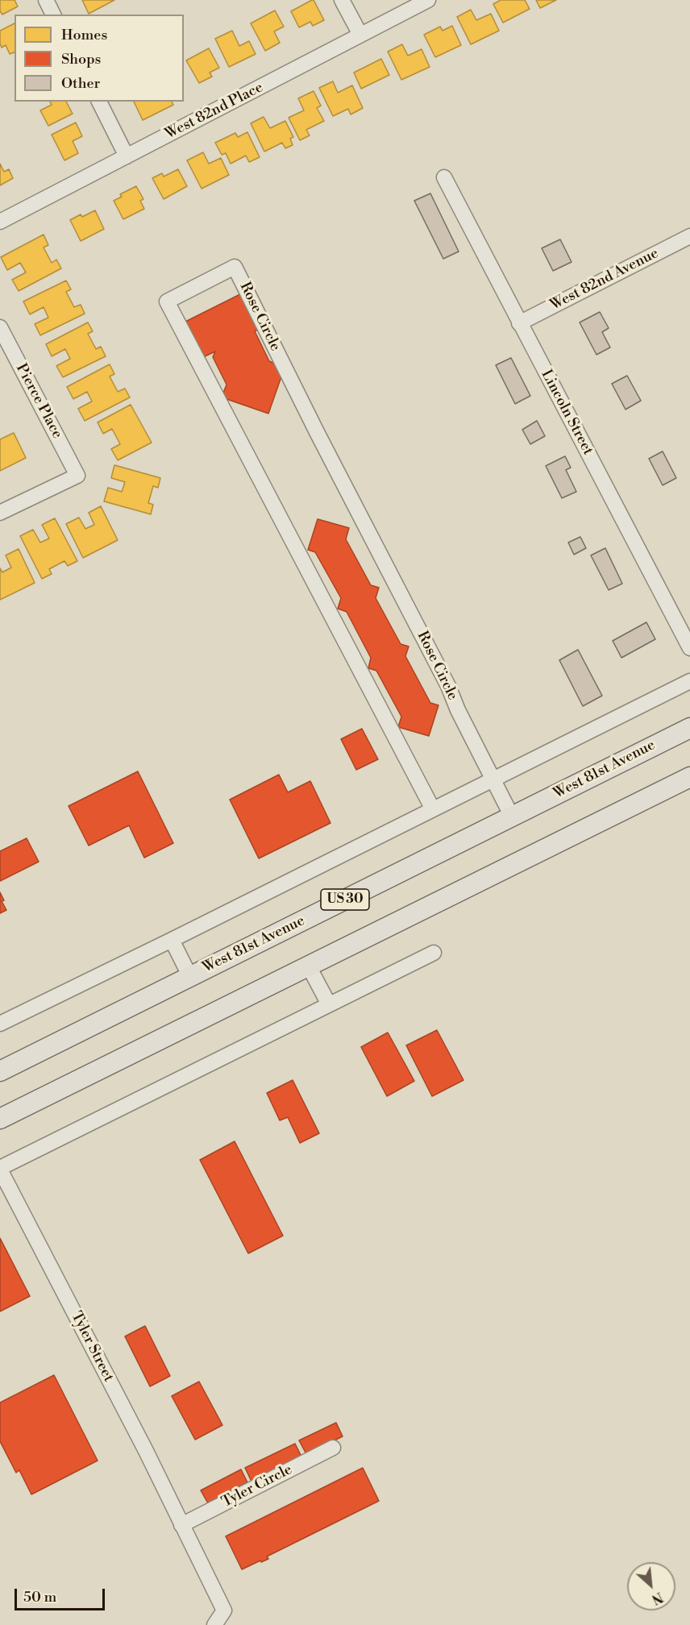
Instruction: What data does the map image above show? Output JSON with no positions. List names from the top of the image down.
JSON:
{
  "streets": {
    "main road": ["West 81st Avenue", "US 30"],
    "street": [
      "West 82nd Place",
      "West 82nd Avenue",
      "Rose Circle",
      "Pierce Place",
      "Lincoln Street",
      "Tyler Street",
      "Tyler Circle"
    ]
  },
  "crossings": [
    ["West 82nd Avenue", "Lincoln Street"],
    ["Rose Circle", "West 81st Avenue"],
    ["Tyler Street", "Tyler Circle"]
  ],
  "legend": ["Homes", "Shops", "Other"],
  "scale_bar": "50 m",
  "north": "bottom right"
}
